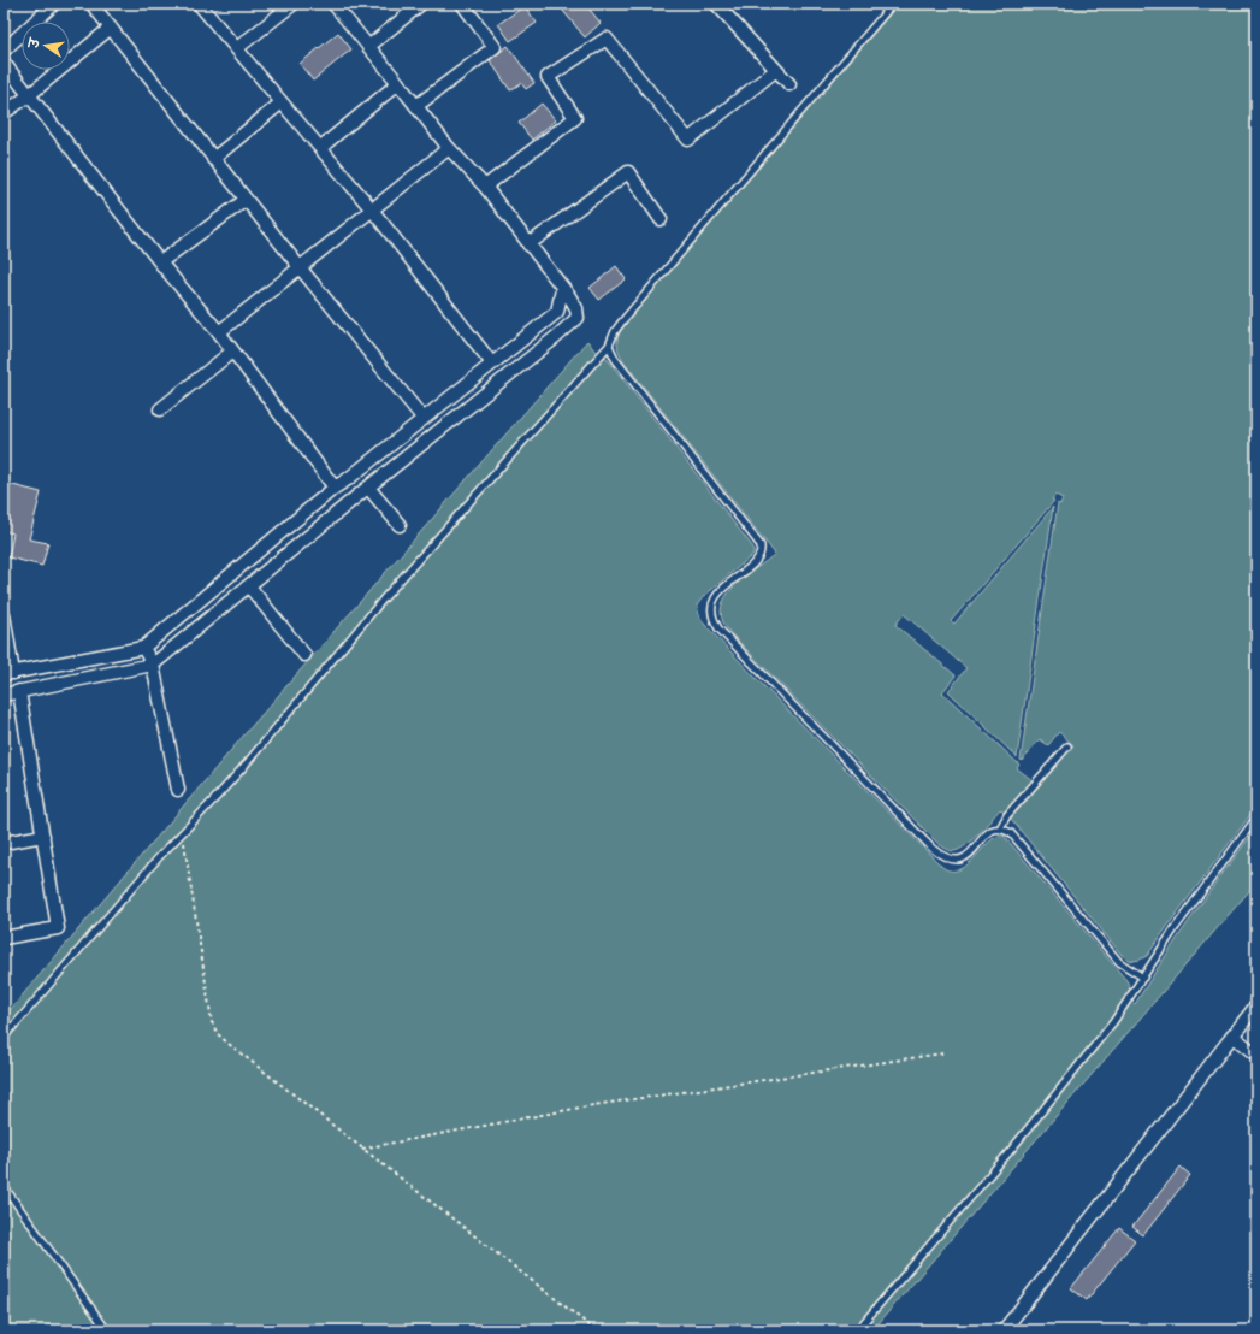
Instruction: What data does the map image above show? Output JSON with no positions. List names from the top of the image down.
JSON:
{
  "north": "left"
}
